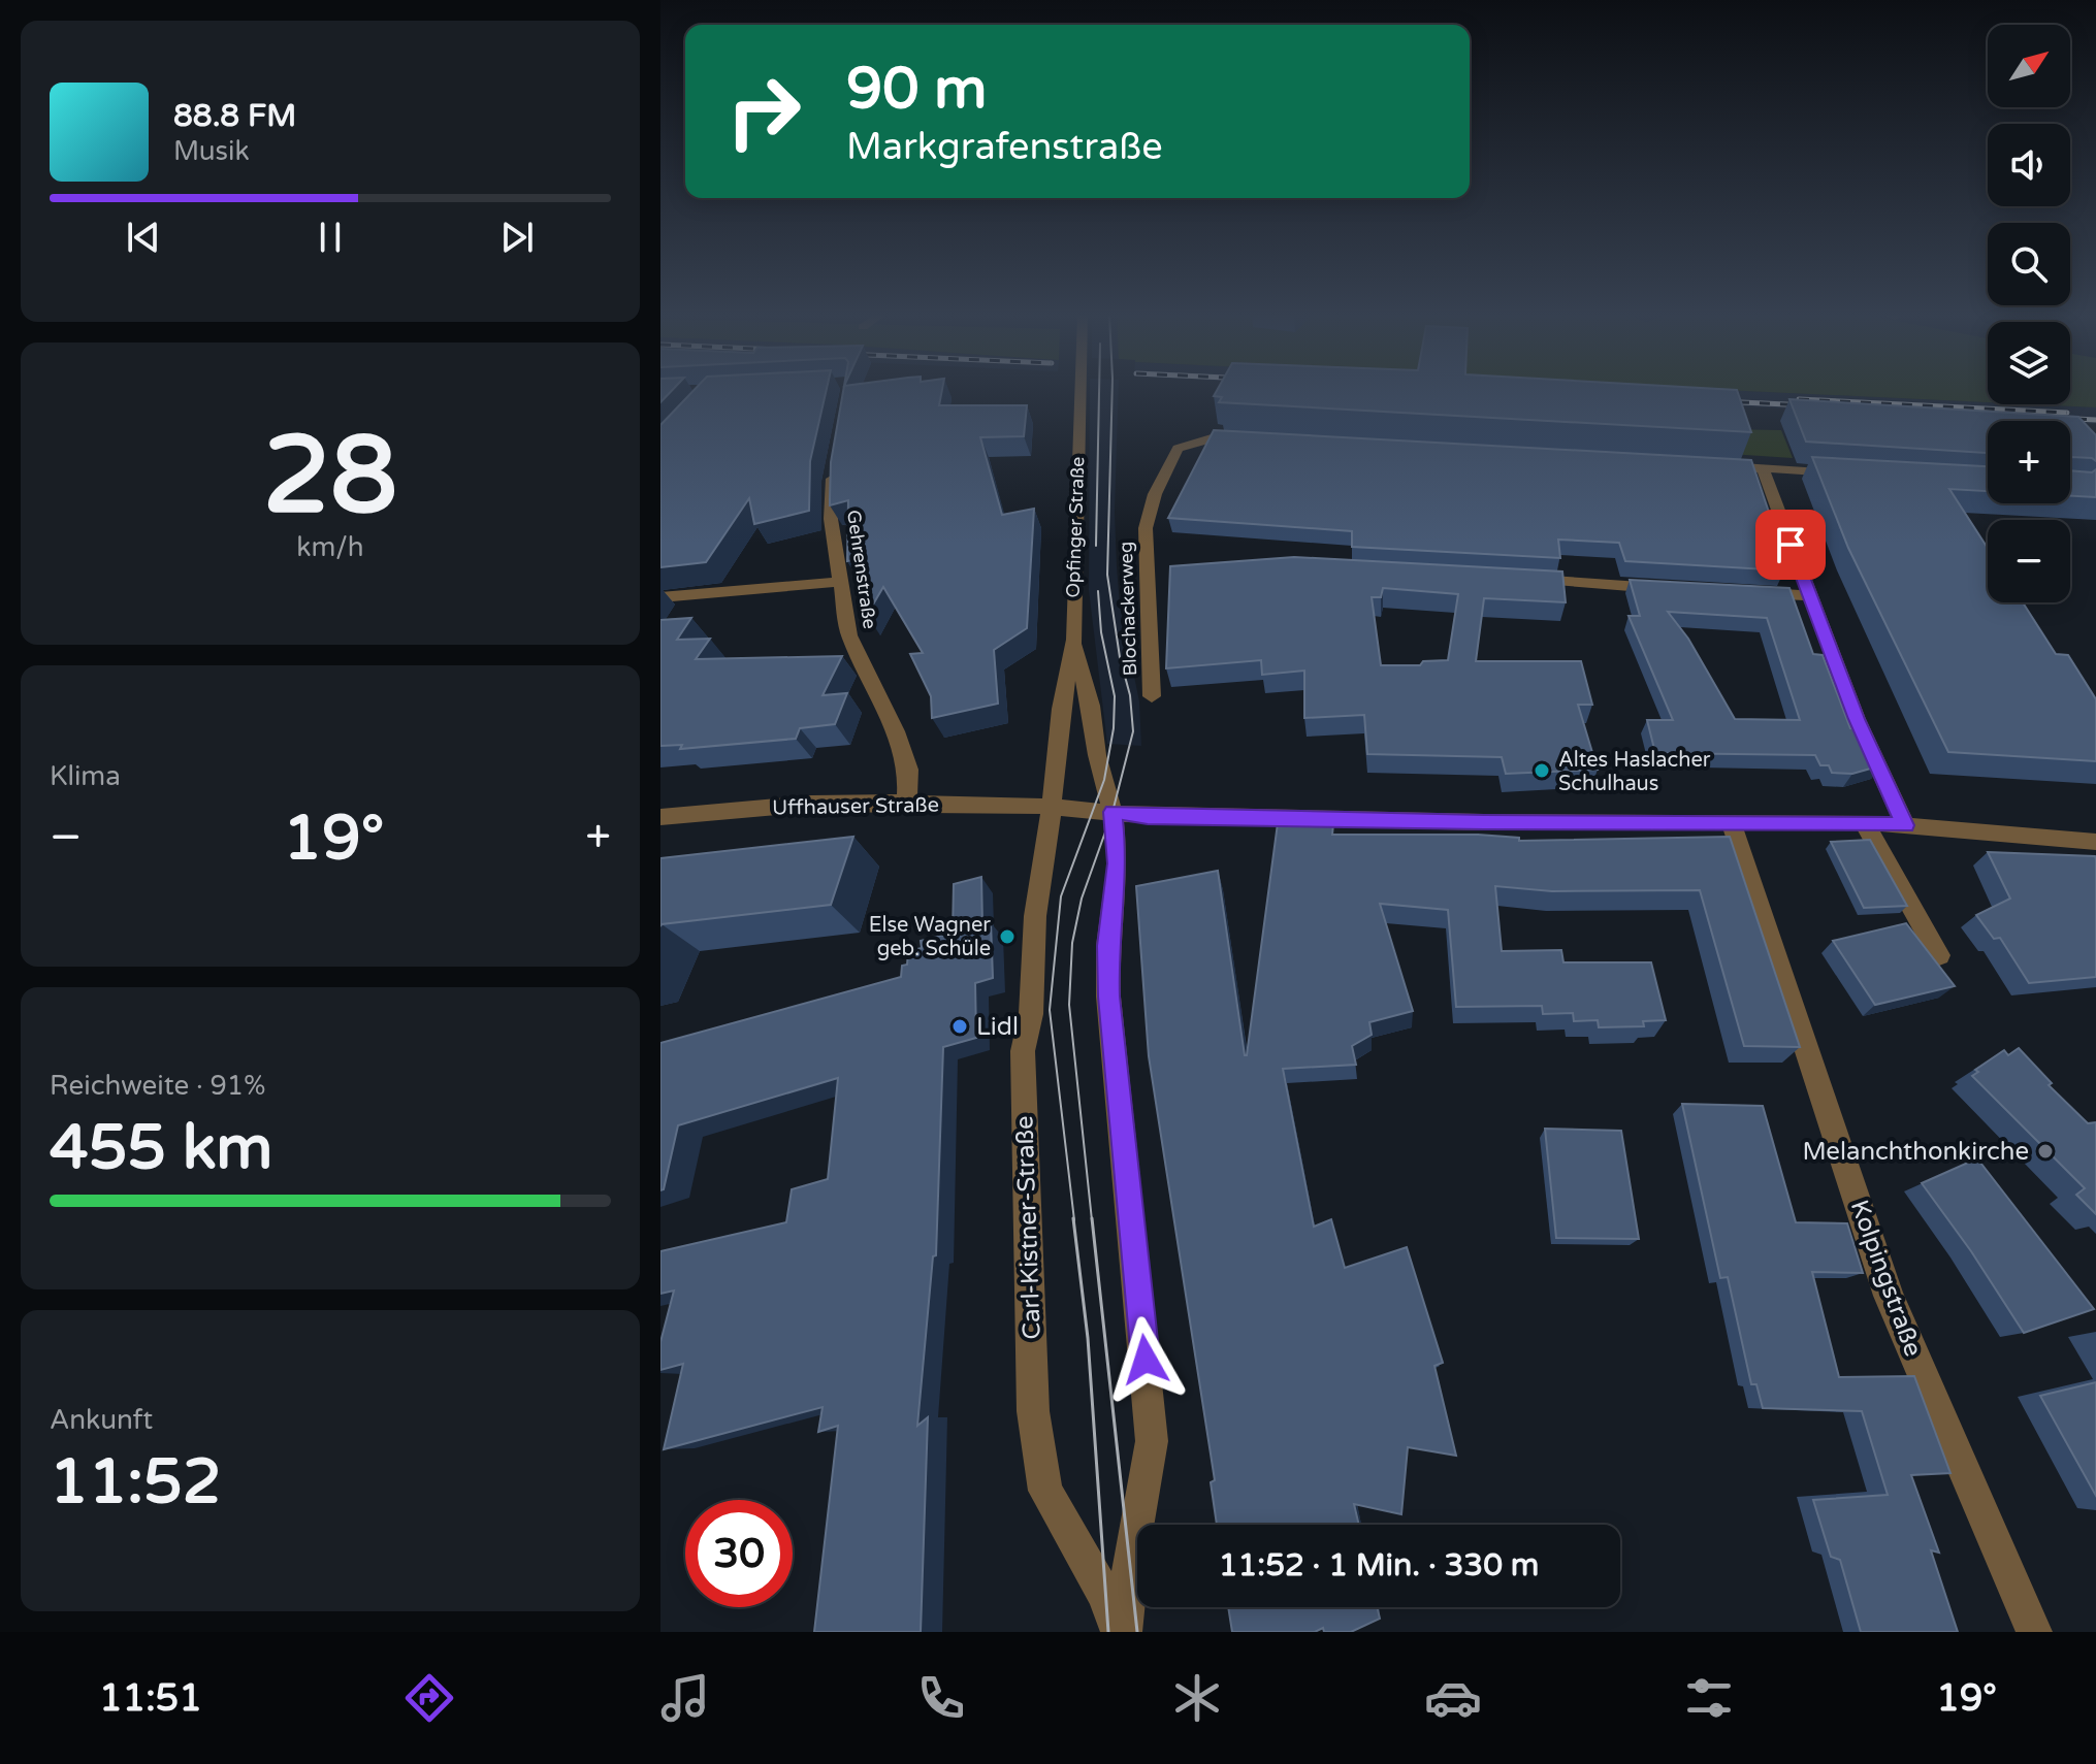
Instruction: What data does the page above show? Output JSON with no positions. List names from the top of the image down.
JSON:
{
  "streets": {
    "street": [
      "Opfinger Straße",
      "Gehrenstraße",
      "Blochackerweg",
      "Uffhauser Straße",
      "Carl-Kistner-Straße",
      "Kolpingstraße"
    ]
  },
  "crossings": [
    ["Opfinger Straße", "Uffhauser Straße"],
    ["Opfinger Straße", "Carl-Kistner-Straße"],
    ["Gehrenstraße", "Uffhauser Straße"],
    ["Uffhauser Straße", "Carl-Kistner-Straße"],
    ["Uffhauser Straße", "Kolpingstraße"]
  ],
  "places": [
    "Altes Haslacher Schulhaus",
    "Else Wagner geb. Schüle",
    "Lidl",
    "Melanchthonkirche"
  ],
  "north": "top right",
  "page": {
    "map_buttons": ["+", "−"],
    "turn": ["90 m", "Markgrafenstraße"],
    "song": ["88.8 FM", "Musik"],
    "tile": [
      ["28", "km/h"],
      "Klima",
      ["Reichweite · 91%", "455 km"],
      ["Ankunft", "11:52"]
    ],
    "heat": ["−", "19°", "+"],
    "limit": "30",
    "trip": "11:52 · 1 Min. · 330 m",
    "tabs": ["11:51", "19°"]
  }
}
